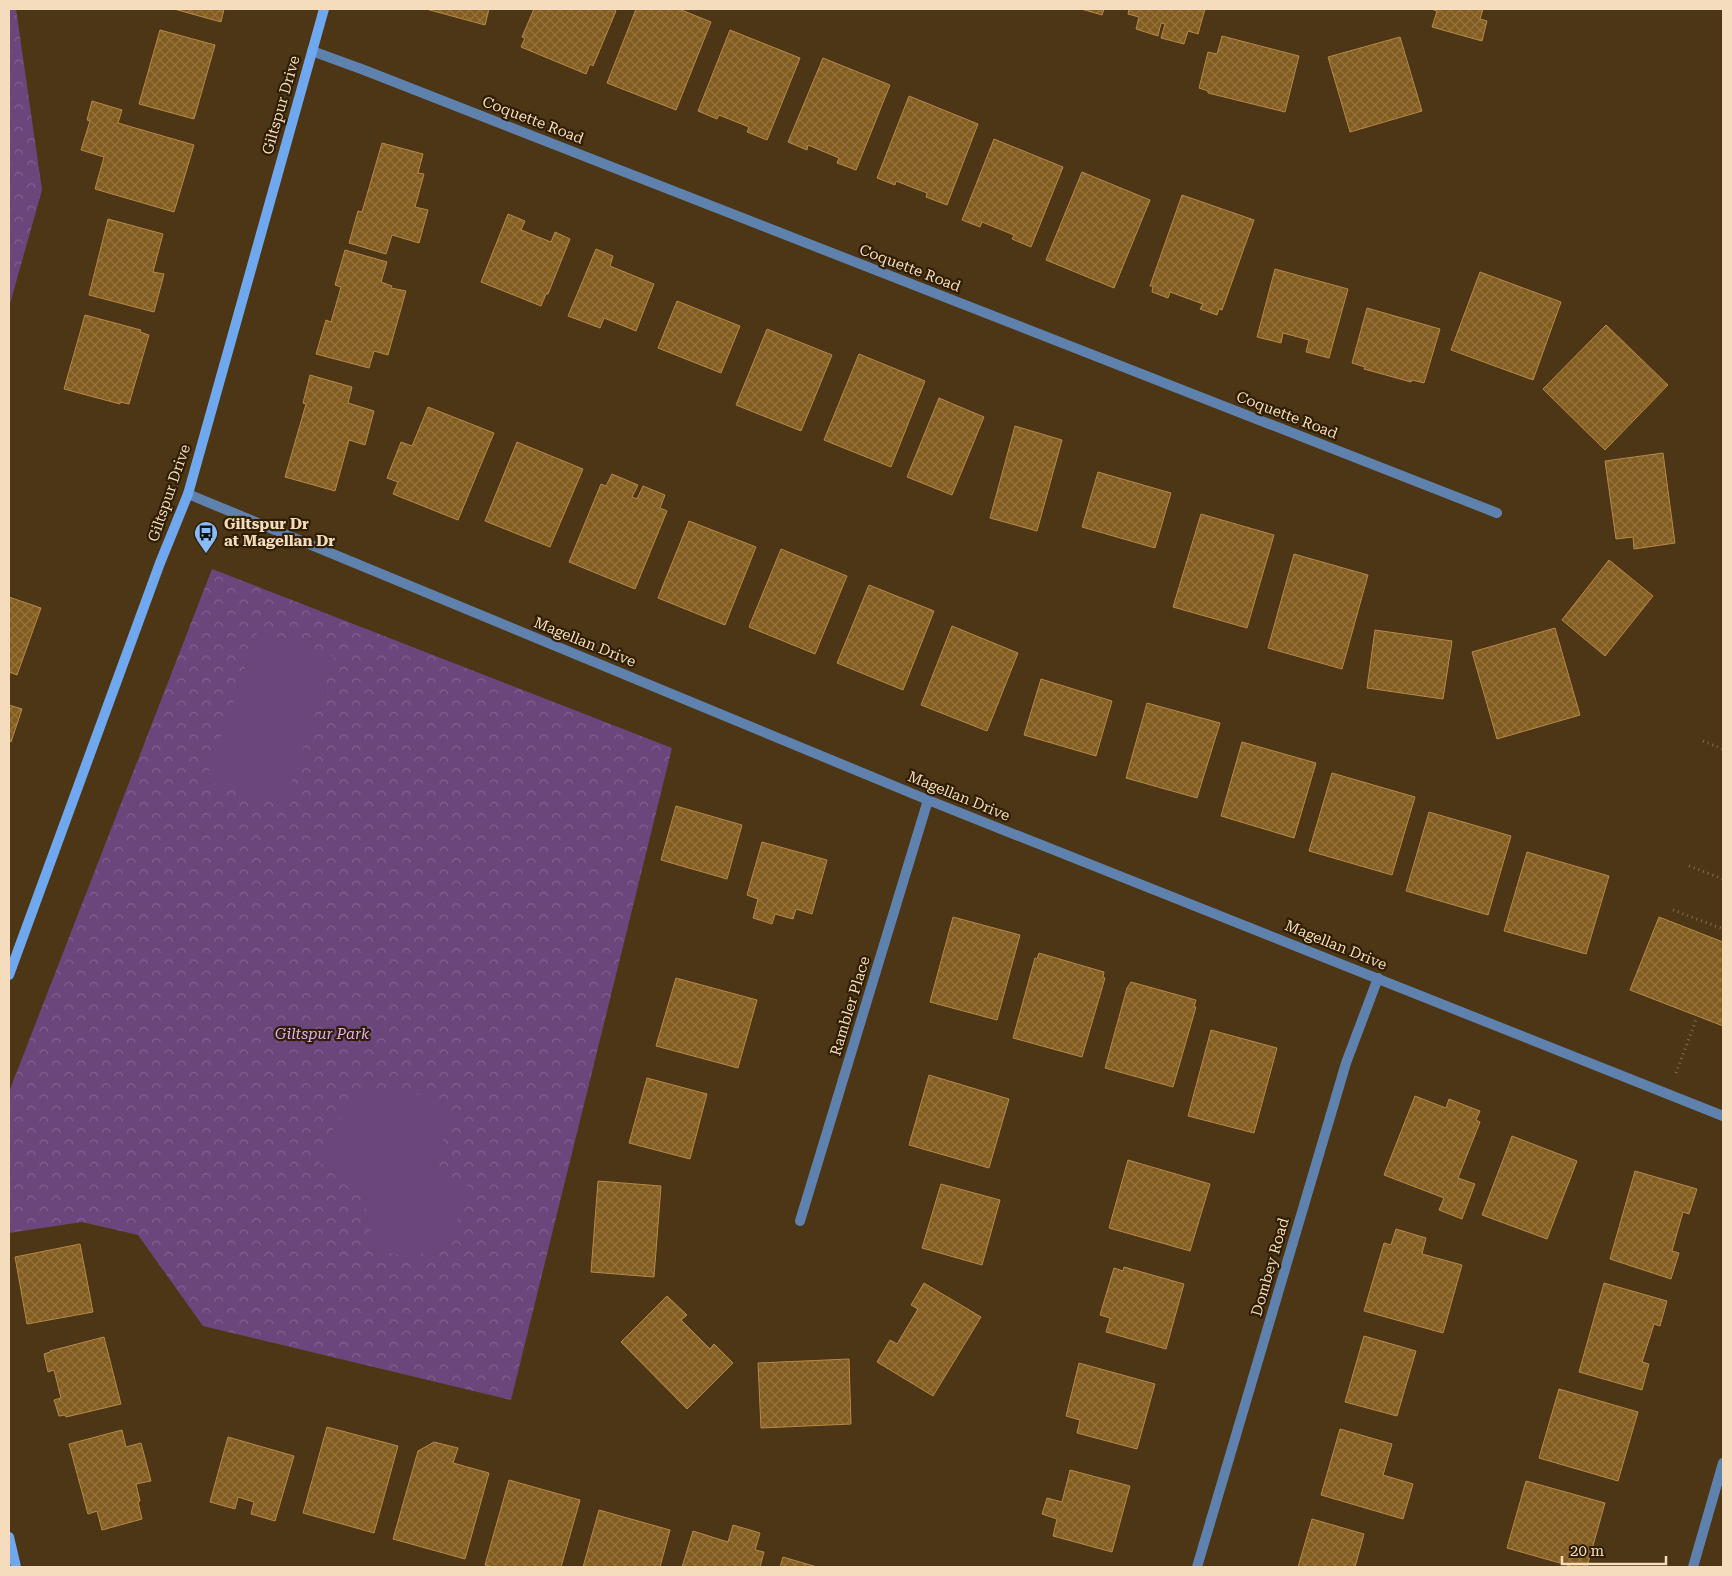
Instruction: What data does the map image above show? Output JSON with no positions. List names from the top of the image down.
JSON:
{
  "streets": {
    "street": [
      "Giltspur Drive",
      "Coquette Road",
      "Magellan Drive",
      "Rambler Place",
      "Dombey Road"
    ]
  },
  "crossings": [
    ["Giltspur Drive", "Coquette Road"],
    ["Giltspur Drive", "Magellan Drive"],
    ["Magellan Drive", "Rambler Place"],
    ["Magellan Drive", "Dombey Road"]
  ],
  "parks": ["Giltspur Park"],
  "places": {
    "bus stop": ["Giltspur Dr at Magellan Dr"]
  },
  "scale_bar": "20 m"
}
